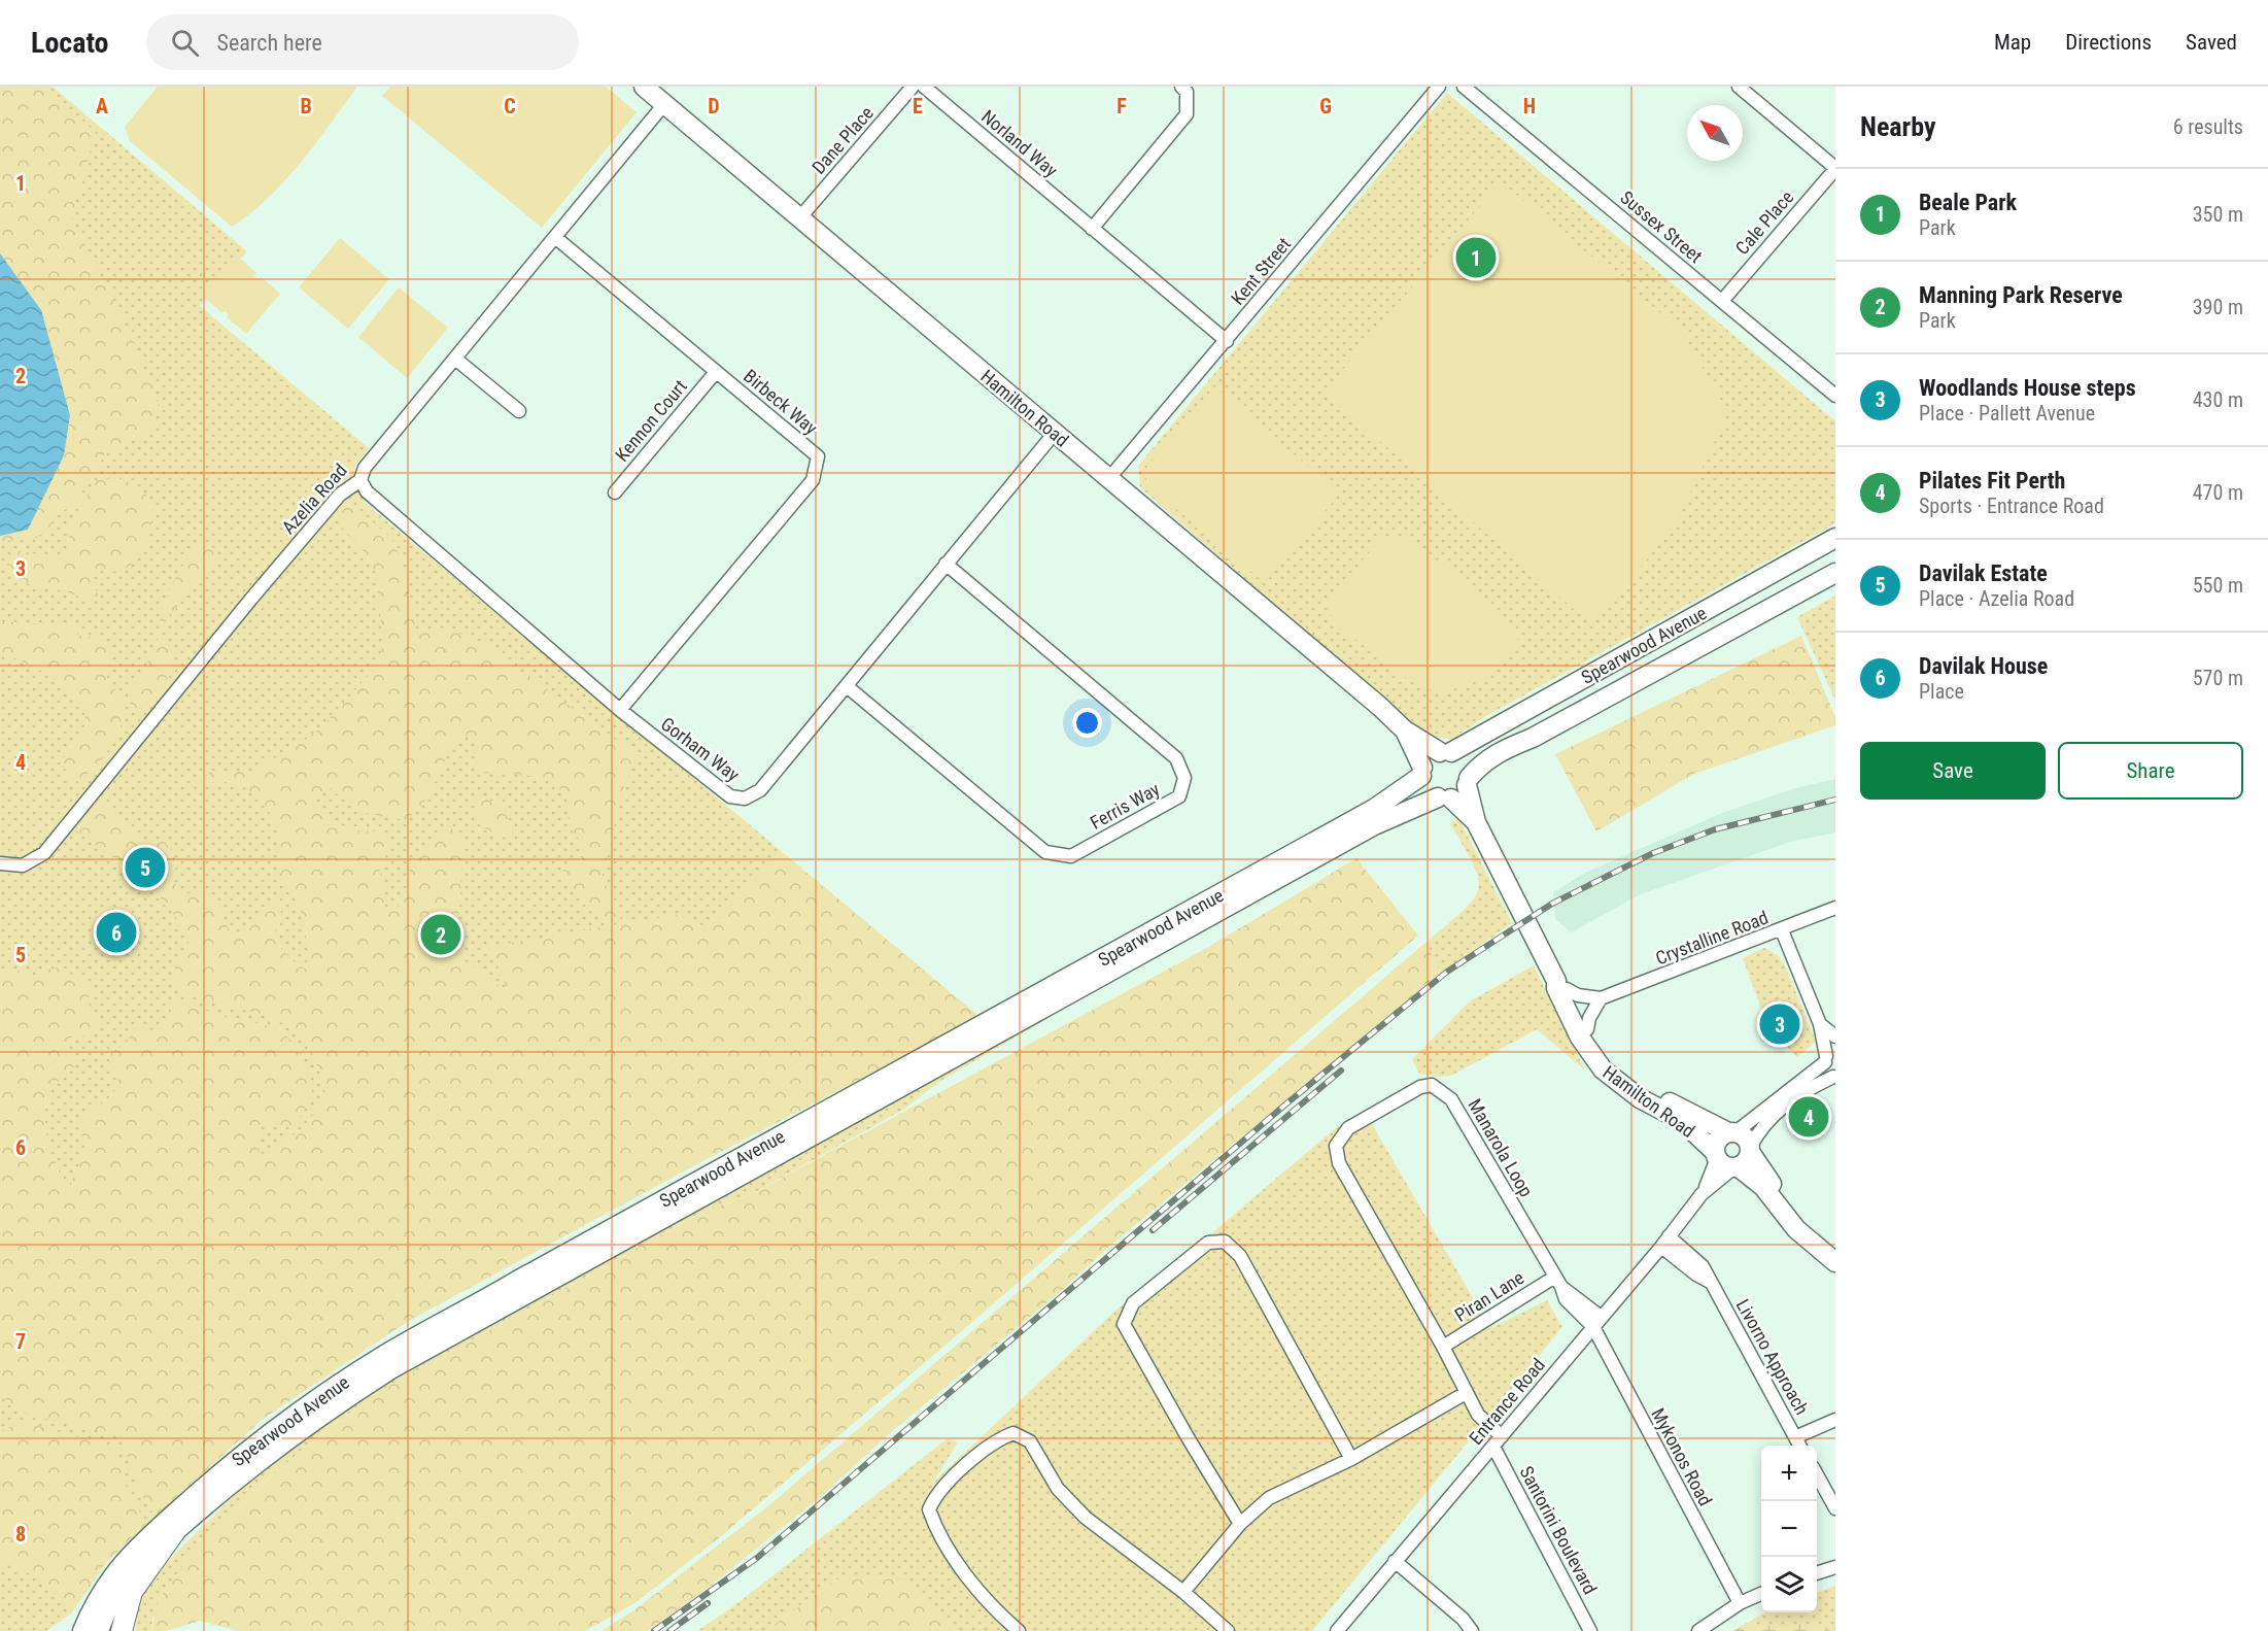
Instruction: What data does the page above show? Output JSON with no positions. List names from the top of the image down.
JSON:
{
  "streets": {
    "main road": ["Hamilton Road", "Spearwood Avenue"],
    "street": [
      "Dane Place",
      "Norland Way",
      "Cale Place",
      "Sussex Street",
      "Kent Street",
      "Birbeck Way",
      "Kennon Court",
      "Azelia Road",
      "Gorham Way",
      "Ferris Way",
      "Crystalline Road",
      "Manarola Loop",
      "Piran Lane",
      "Livorno Approach",
      "Entrance Road",
      "Mykonos Road",
      "Santorini Boulevard"
    ]
  },
  "crossings": [
    ["Dane Place", "Hamilton Road"],
    ["Norland Way", "Kent Street"],
    ["Cale Place", "Sussex Street"],
    ["Kent Street", "Hamilton Road"],
    ["Birbeck Way", "Kennon Court"],
    ["Birbeck Way", "Azelia Road"],
    ["Birbeck Way", "Gorham Way"],
    ["Hamilton Road", "Azelia Road"],
    ["Hamilton Road", "Spearwood Avenue"],
    ["Hamilton Road", "Gorham Way"],
    ["Hamilton Road", "Entrance Road"],
    ["Azelia Road", "Gorham Way"],
    ["Gorham Way", "Ferris Way"],
    ["Manarola Loop", "Piran Lane"],
    ["Manarola Loop", "Entrance Road"],
    ["Manarola Loop", "Mykonos Road"],
    ["Manarola Loop", "Santorini Boulevard"],
    ["Piran Lane", "Santorini Boulevard"],
    ["Livorno Approach", "Entrance Road"],
    ["Entrance Road", "Mykonos Road"],
    ["Entrance Road", "Santorini Boulevard"]
  ],
  "north": "top left",
  "page": {
    "header": "Locato",
    "search": "Search here",
    "nav": ["Map", "Directions", "Saved"],
    "heading": ["Nearby", "6 results"],
    "list": [
      {
        "mark": "1",
        "name": "Beale Park",
        "note": "Park",
        "value": "350 m"
      },
      {
        "mark": "2",
        "name": "Manning Park Reserve",
        "note": "Park",
        "value": "390 m"
      },
      {
        "mark": "3",
        "name": "Woodlands House steps",
        "note": "Place · Pallett Avenue",
        "value": "430 m"
      },
      {
        "mark": "4",
        "name": "Pilates Fit Perth",
        "note": "Sports · Entrance Road",
        "value": "470 m"
      },
      {
        "mark": "5",
        "name": "Davilak Estate",
        "note": "Place · Azelia Road",
        "value": "550 m"
      },
      {
        "mark": "6",
        "name": "Davilak House",
        "note": "Place",
        "value": "570 m"
      }
    ],
    "pins": [
      "1",
      "5",
      "6",
      "2",
      "3",
      "4"
    ],
    "buttons": ["Save", "Share"],
    "map_buttons": ["+", "−"]
  },
  "grid": {
    "columns": [
      "A",
      "B",
      "C",
      "D",
      "E",
      "F",
      "G",
      "H"
    ],
    "rows": [
      "1",
      "2",
      "3",
      "4",
      "5",
      "6",
      "7",
      "8"
    ]
  }
}
